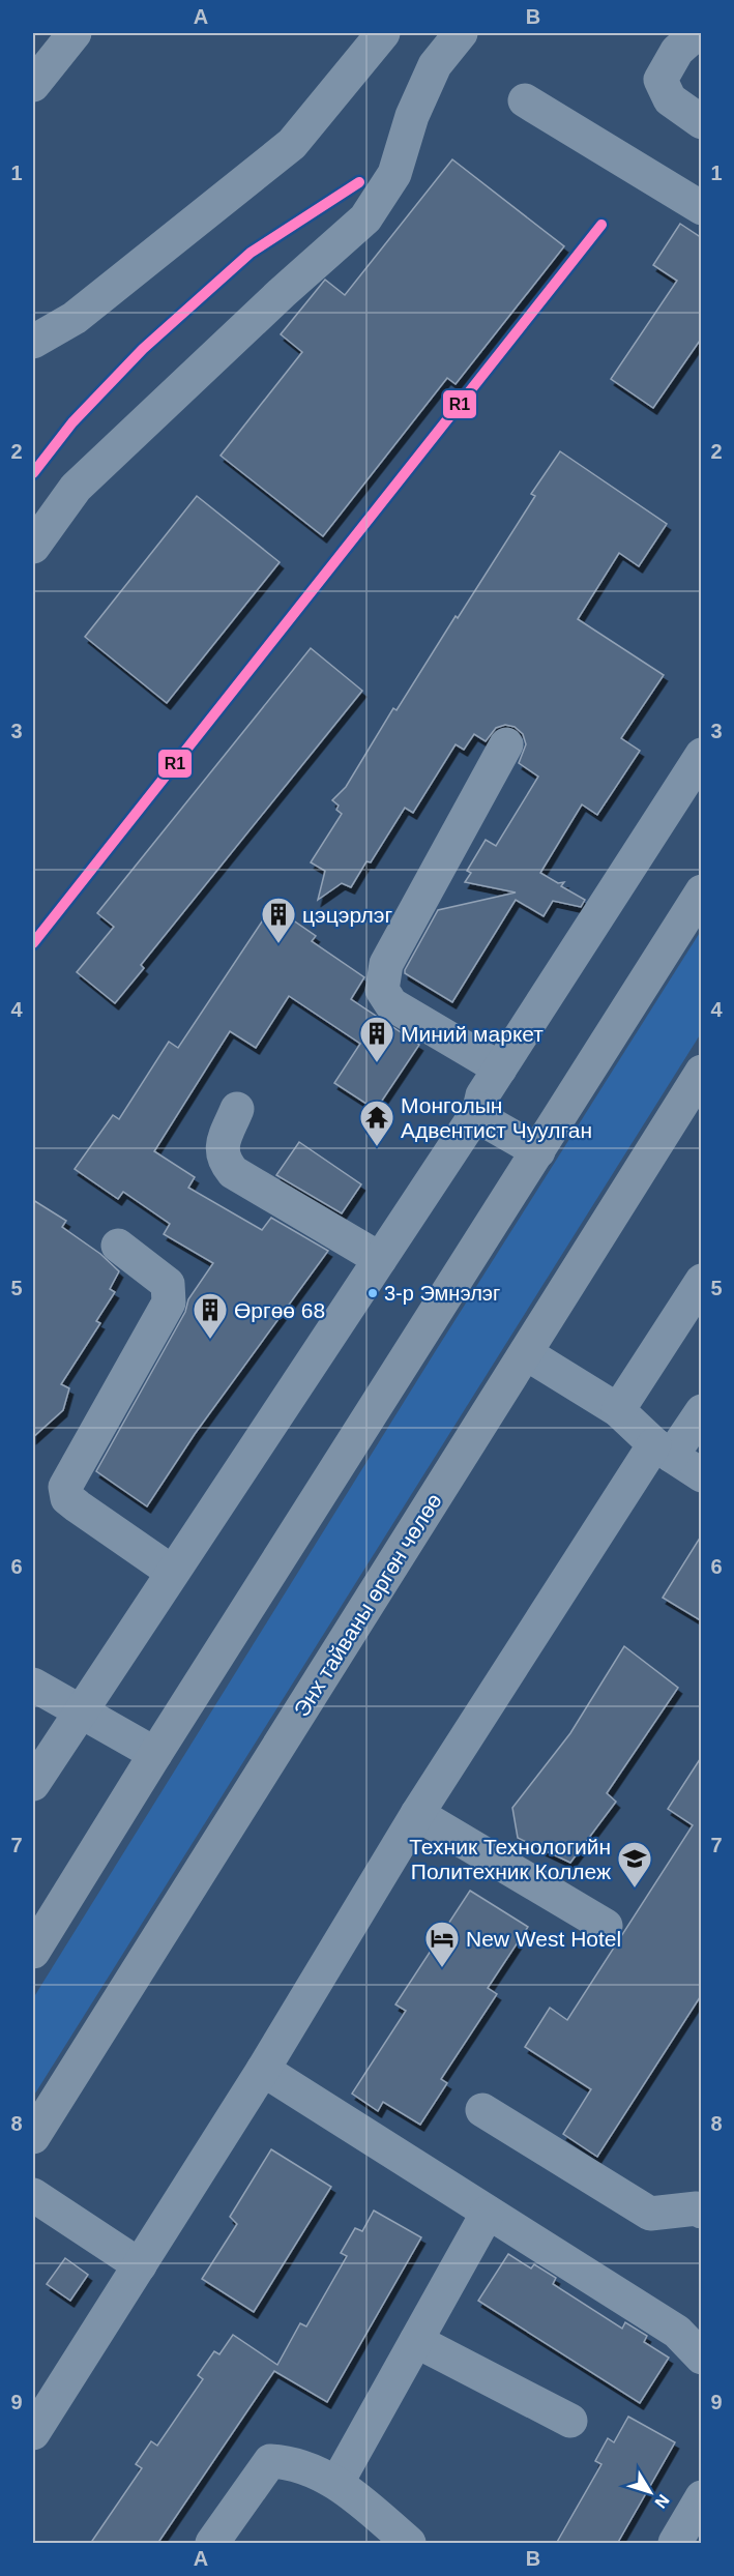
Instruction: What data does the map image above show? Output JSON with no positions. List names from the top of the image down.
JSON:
{
  "streets": {
    "highway": ["Энх тайваны өргөн чөлөө"]
  },
  "places": {
    "building": ["цэцэрлэг", "Миний маркет", "Өргөө 68"],
    "temple": ["Монголын Адвентист Чуулган"],
    "other": ["3-р Эмнэлэг"],
    "school or university": ["Техник Технологийн Политехник Коллеж"],
    "hotel": ["New West Hotel"]
  },
  "lines": ["transit line R1"],
  "north": "bottom right",
  "grid": {
    "columns": ["A", "B"],
    "rows": [
      "1",
      "2",
      "3",
      "4",
      "5",
      "6",
      "7",
      "8",
      "9"
    ]
  }
}
